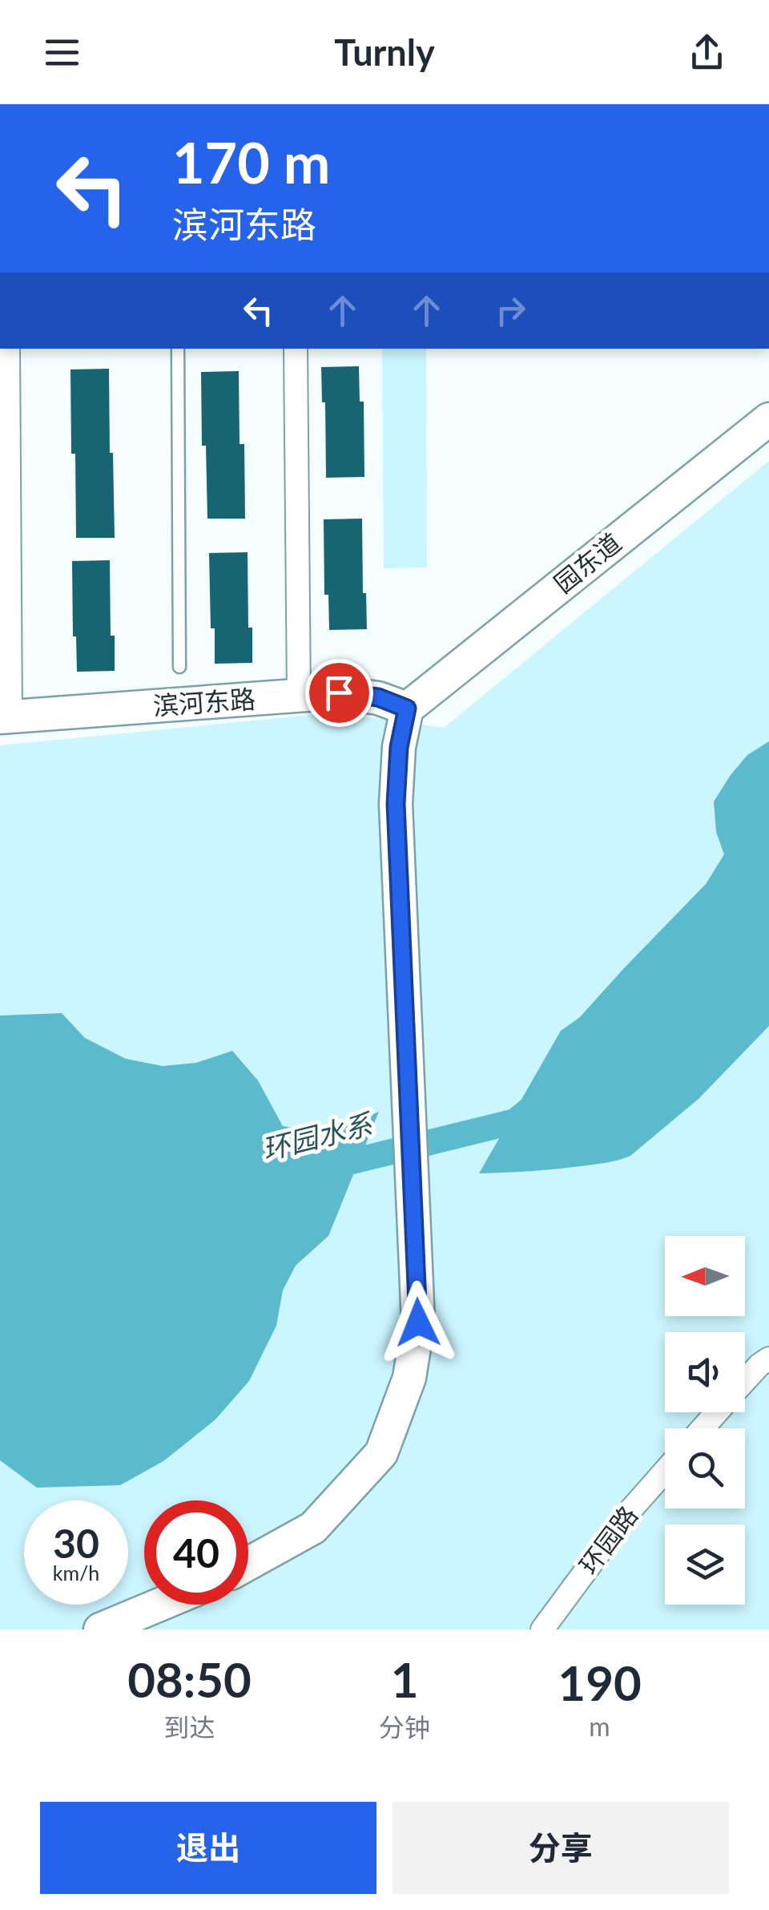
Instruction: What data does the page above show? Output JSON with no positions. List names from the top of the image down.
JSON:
{
  "streets": {
    "street": ["园东道", "滨河东路", "环园路"]
  },
  "crossings": [
    ["园东道", "滨河东路"]
  ],
  "water": ["环园水系"],
  "north": "left",
  "page": {
    "header": "Turnly",
    "turn": ["170 m", "滨河东路"],
    "speed": "30 km/h",
    "limit": "40",
    "eta": [
      "08:50",
      "到达",
      "1",
      "分钟",
      "190",
      "m"
    ],
    "buttons": ["退出", "分享"]
  }
}
